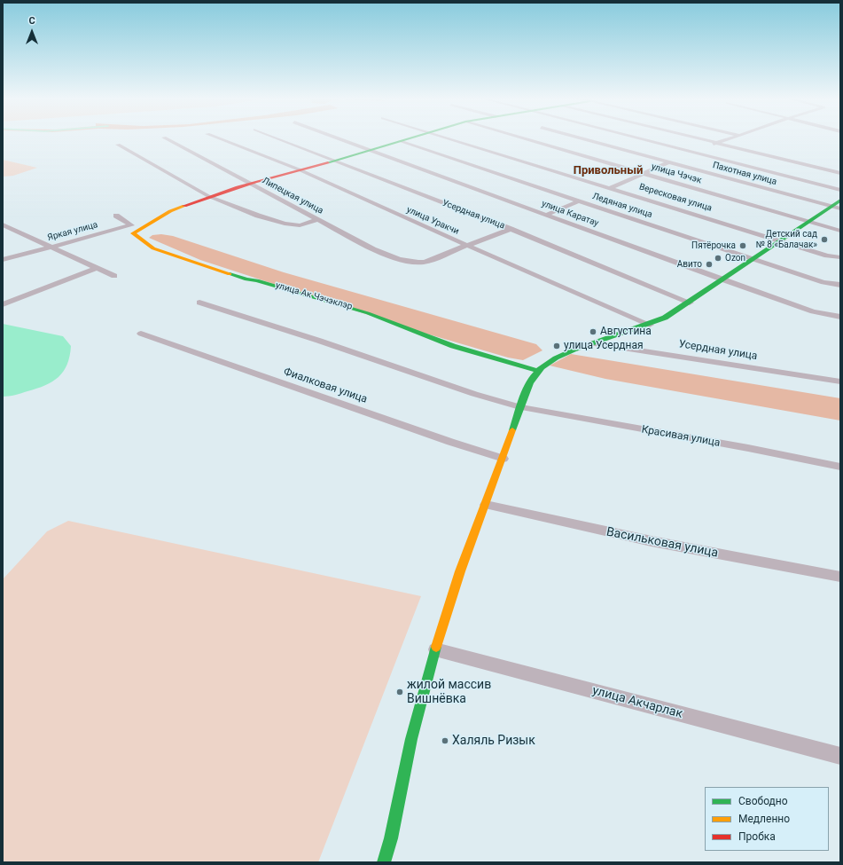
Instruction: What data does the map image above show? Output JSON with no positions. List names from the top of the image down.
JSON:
{
  "streets": {
    "street": [
      "улица Чэчэк",
      "Пахотная улица",
      "Липецкая улица",
      "Вересковая улица",
      "Ледяная улица",
      "улица Каратау",
      "Усердная улица",
      "улица Уракчи",
      "Яркая улица",
      "улица Ак Чэчэклэр",
      "Фиалковая улица",
      "Красивая улица",
      "Васильковая улица",
      "улица Акчарлак"
    ]
  },
  "crossings": [
    ["Липецкая улица", "улица Уракчи"]
  ],
  "districts": ["Привольный"],
  "places": [
    "Детский сад № 8 «Балачак»",
    "Пятёрочка",
    "Ozon",
    "Авито",
    "Августина",
    "улица Усердная",
    "жилой массив Вишнёвка",
    "Халяль Ризык"
  ],
  "legend": ["Свободно", "Медленно", "Пробка"],
  "north": "top"
}
